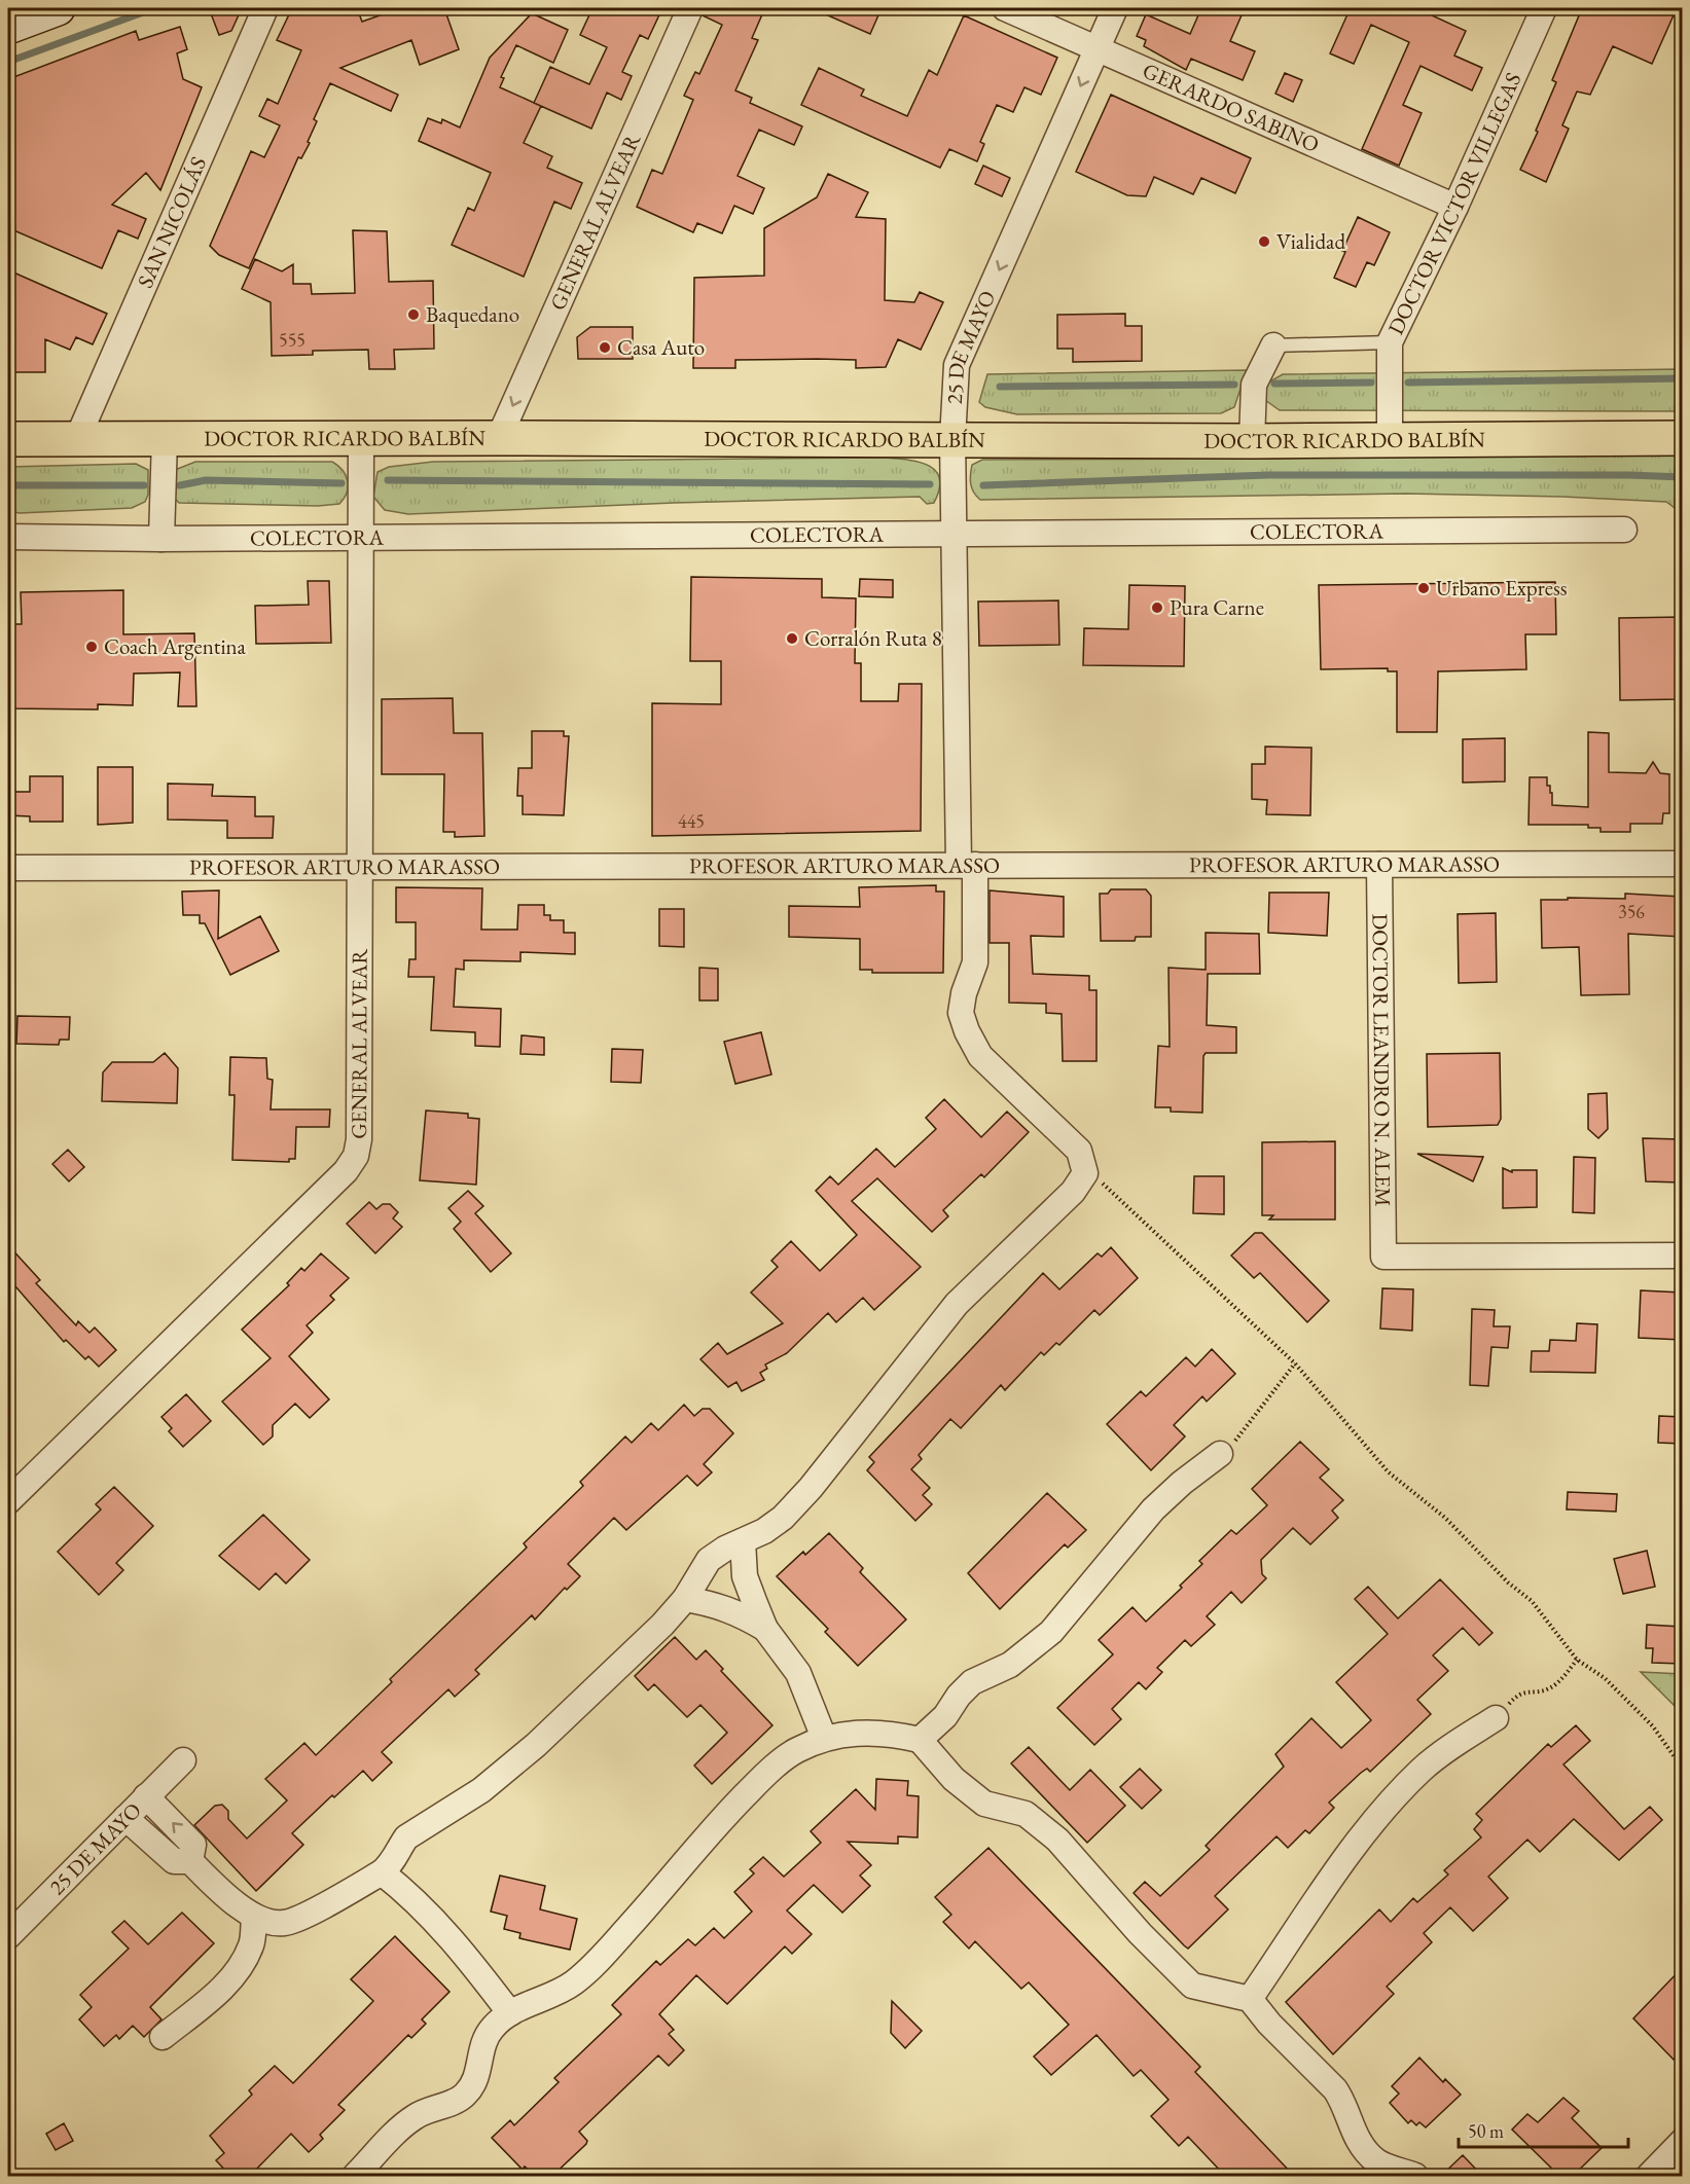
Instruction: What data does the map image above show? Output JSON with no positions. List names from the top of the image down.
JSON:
{
  "streets": {
    "main road": ["DOCTOR RICARDO BALBÍN"],
    "street": [
      "GERARDO SABINO",
      "DOCTOR VICTOR VILLEGAS",
      "GENERAL ALVEAR",
      "SAN NICOLÁS",
      "25 DE MAYO",
      "COLECTORA",
      "PROFESOR ARTURO MARASSO",
      "DOCTOR LEANDRO N. ALEM"
    ]
  },
  "crossings": [
    ["GERARDO SABINO", "DOCTOR VICTOR VILLEGAS"],
    ["GERARDO SABINO", "25 DE MAYO"],
    ["DOCTOR VICTOR VILLEGAS", "DOCTOR RICARDO BALBÍN"],
    ["GENERAL ALVEAR", "DOCTOR RICARDO BALBÍN"],
    ["GENERAL ALVEAR", "COLECTORA"],
    ["GENERAL ALVEAR", "PROFESOR ARTURO MARASSO"],
    ["SAN NICOLÁS", "DOCTOR RICARDO BALBÍN"],
    ["25 DE MAYO", "DOCTOR RICARDO BALBÍN"],
    ["25 DE MAYO", "COLECTORA"],
    ["25 DE MAYO", "PROFESOR ARTURO MARASSO"],
    ["PROFESOR ARTURO MARASSO", "DOCTOR LEANDRO N. ALEM"]
  ],
  "places": [
    "Vialidad",
    "Baquedano",
    "Casa Auto",
    "Urbano Express",
    "Pura Carne",
    "Corralón Ruta 8",
    "Coach Argentina"
  ],
  "house_numbers": ["555", "445", "356"],
  "scale_bar": "50 m"
}
